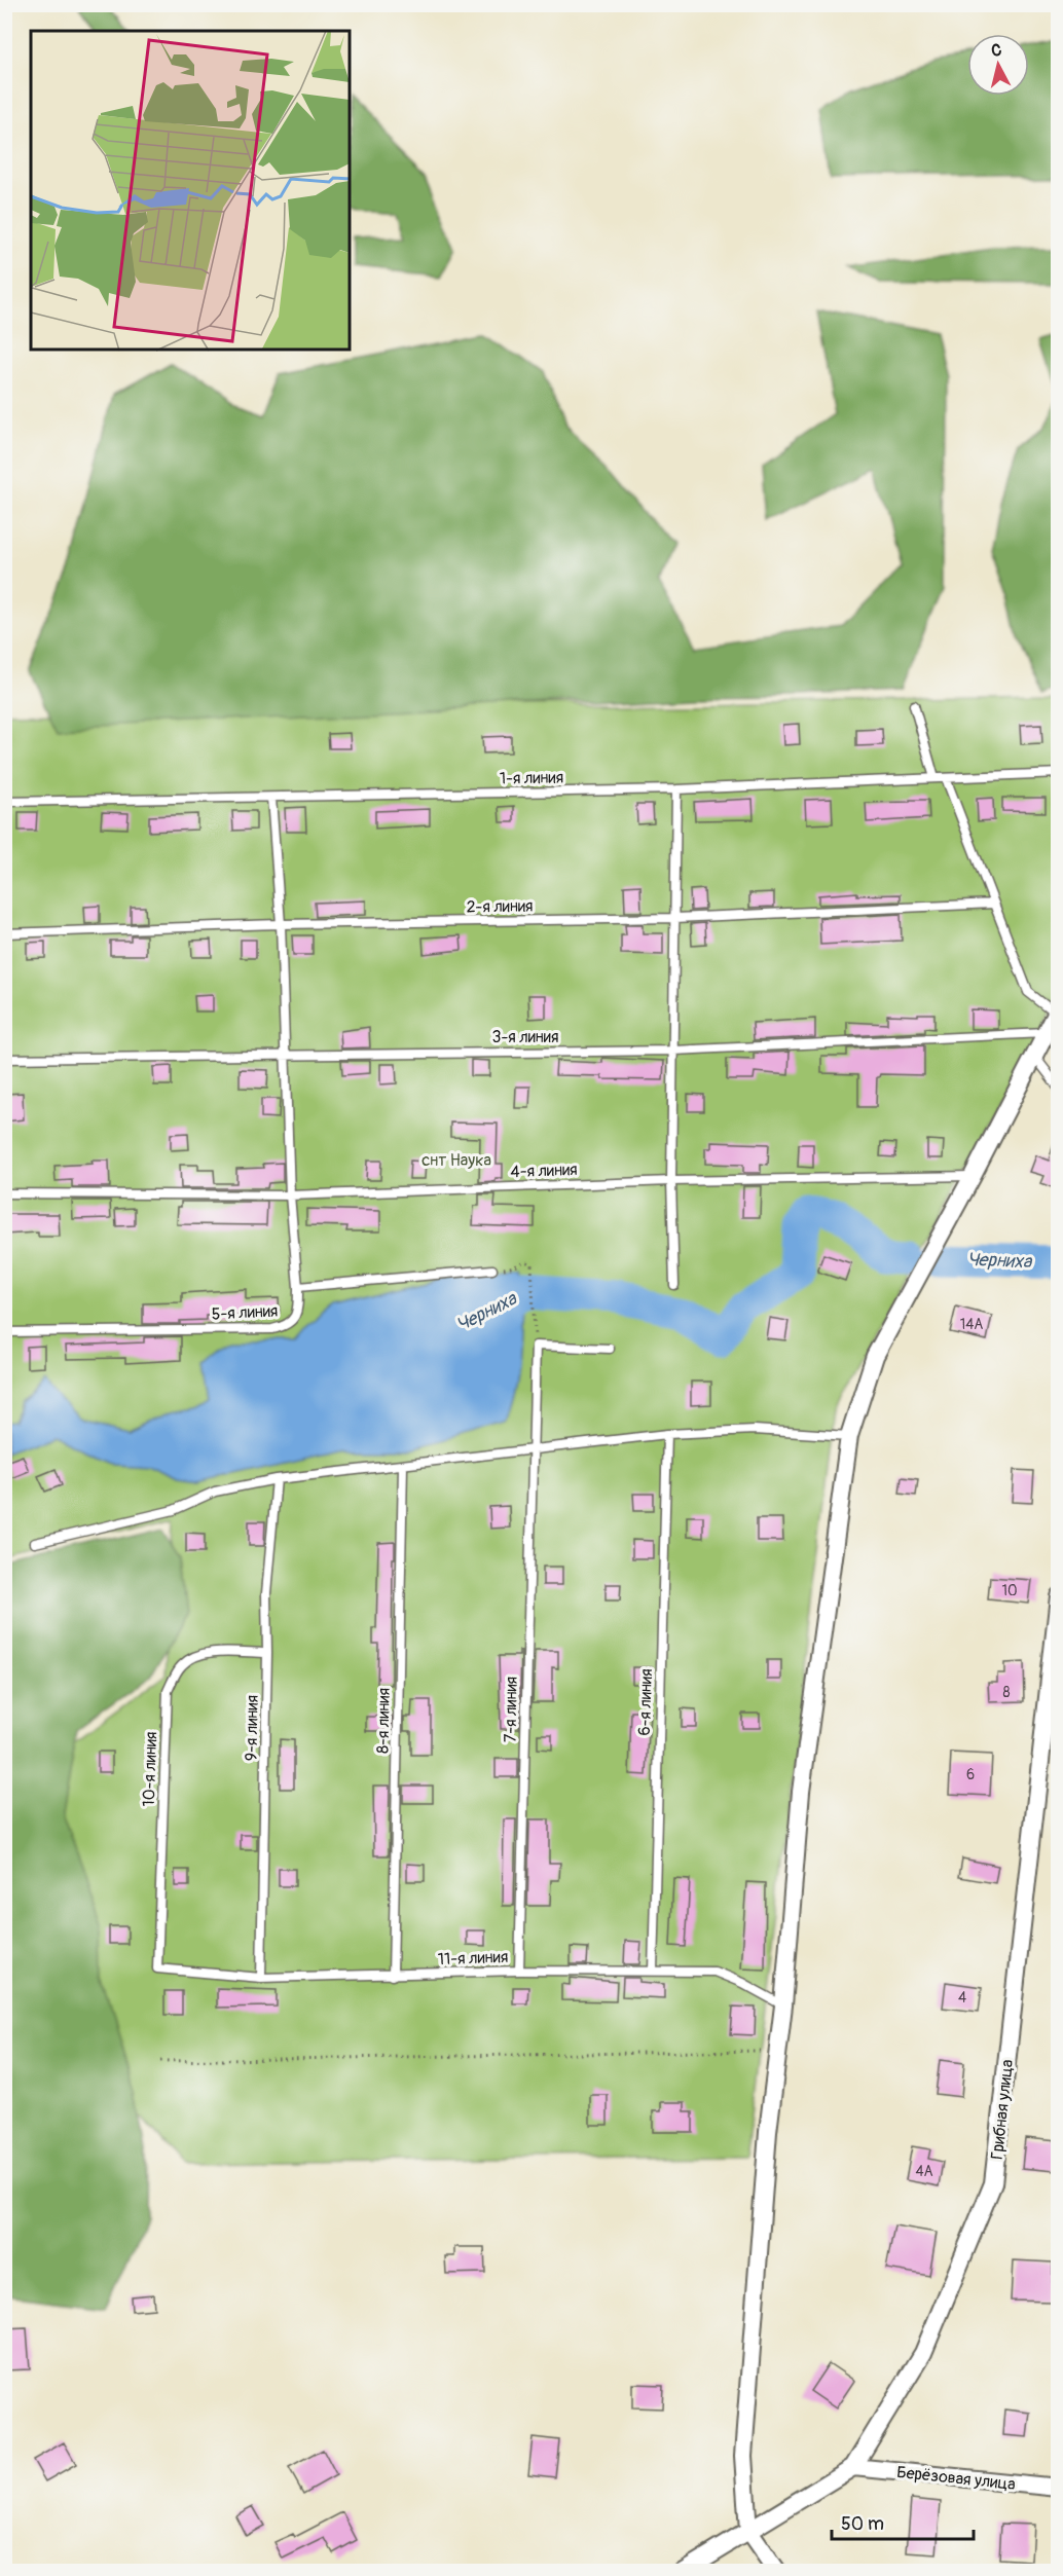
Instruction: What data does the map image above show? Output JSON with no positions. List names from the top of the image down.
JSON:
{
  "streets": {
    "street": ["Грибная улица", "Берёзовая улица"],
    "lane": [
      "1-я линия",
      "2-я линия",
      "3-я линия",
      "4-я линия",
      "5-я линия",
      "6-я линия",
      "7-я линия",
      "8-я линия",
      "9-я линия",
      "10-я линия",
      "11-я линия"
    ]
  },
  "crossings": [
    ["6-я линия", "11-я линия"],
    ["7-я линия", "11-я линия"],
    ["8-я линия", "11-я линия"],
    ["9-я линия", "10-я линия"],
    ["9-я линия", "11-я линия"],
    ["10-я линия", "11-я линия"],
    ["Грибная улица", "Берёзовая улица"]
  ],
  "water": ["Черниха"],
  "parks": ["снт Наука"],
  "house_numbers": [
    "14А",
    "10",
    "8",
    "6",
    "4",
    "4А"
  ],
  "scale_bar": "50 m",
  "north": "top"
}
